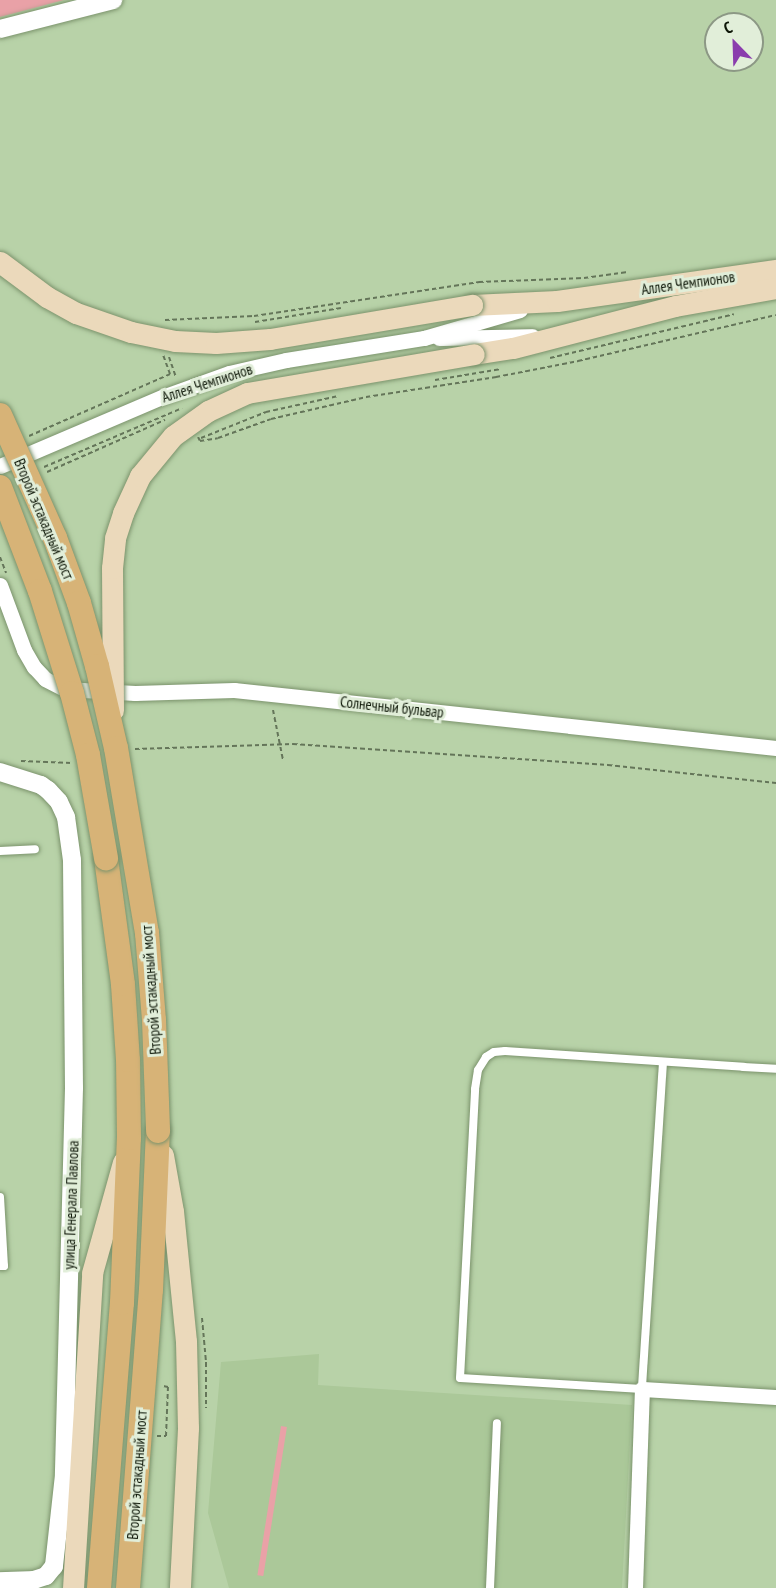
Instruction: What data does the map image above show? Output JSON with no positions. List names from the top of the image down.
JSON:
{
  "streets": {
    "main road": ["Аллея Чемпионов", "Второй эстакадный мост"],
    "street": ["Солнечный бульвар", "улица Генерала Павлова"]
  },
  "north": "top left"
}
